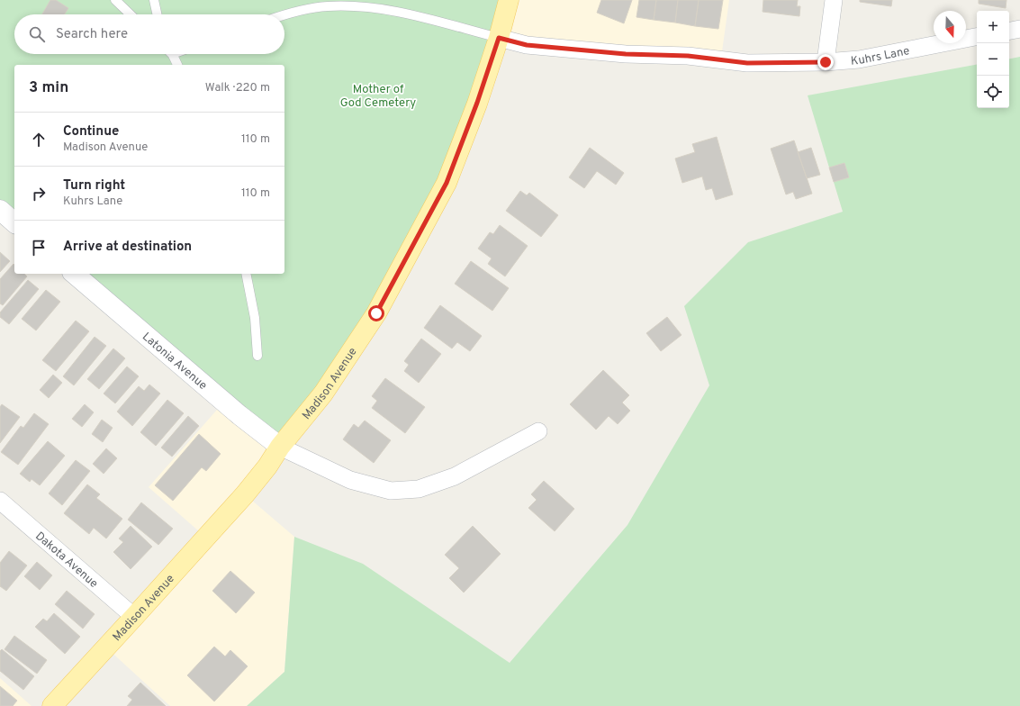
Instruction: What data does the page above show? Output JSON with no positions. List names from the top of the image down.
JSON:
{
  "streets": {
    "main road": ["Madison Avenue"],
    "street": ["Kuhrs Lane", "Latonia Avenue", "Dakota Avenue"]
  },
  "crossings": [
    ["Kuhrs Lane", "Madison Avenue"],
    ["Latonia Avenue", "Madison Avenue"],
    ["Madison Avenue", "Dakota Avenue"]
  ],
  "parks": ["Mother of God Cemetery"],
  "north": "bottom",
  "page": {
    "map_buttons": ["+", "−"],
    "search": "Search here",
    "heading": ["3 min", "Walk · 220 m"],
    "list": [
      ["Continue", "Madison Avenue", "110 m"],
      ["Turn right", "Kuhrs Lane", "110 m"],
      "Arrive at destination"
    ]
  }
}
